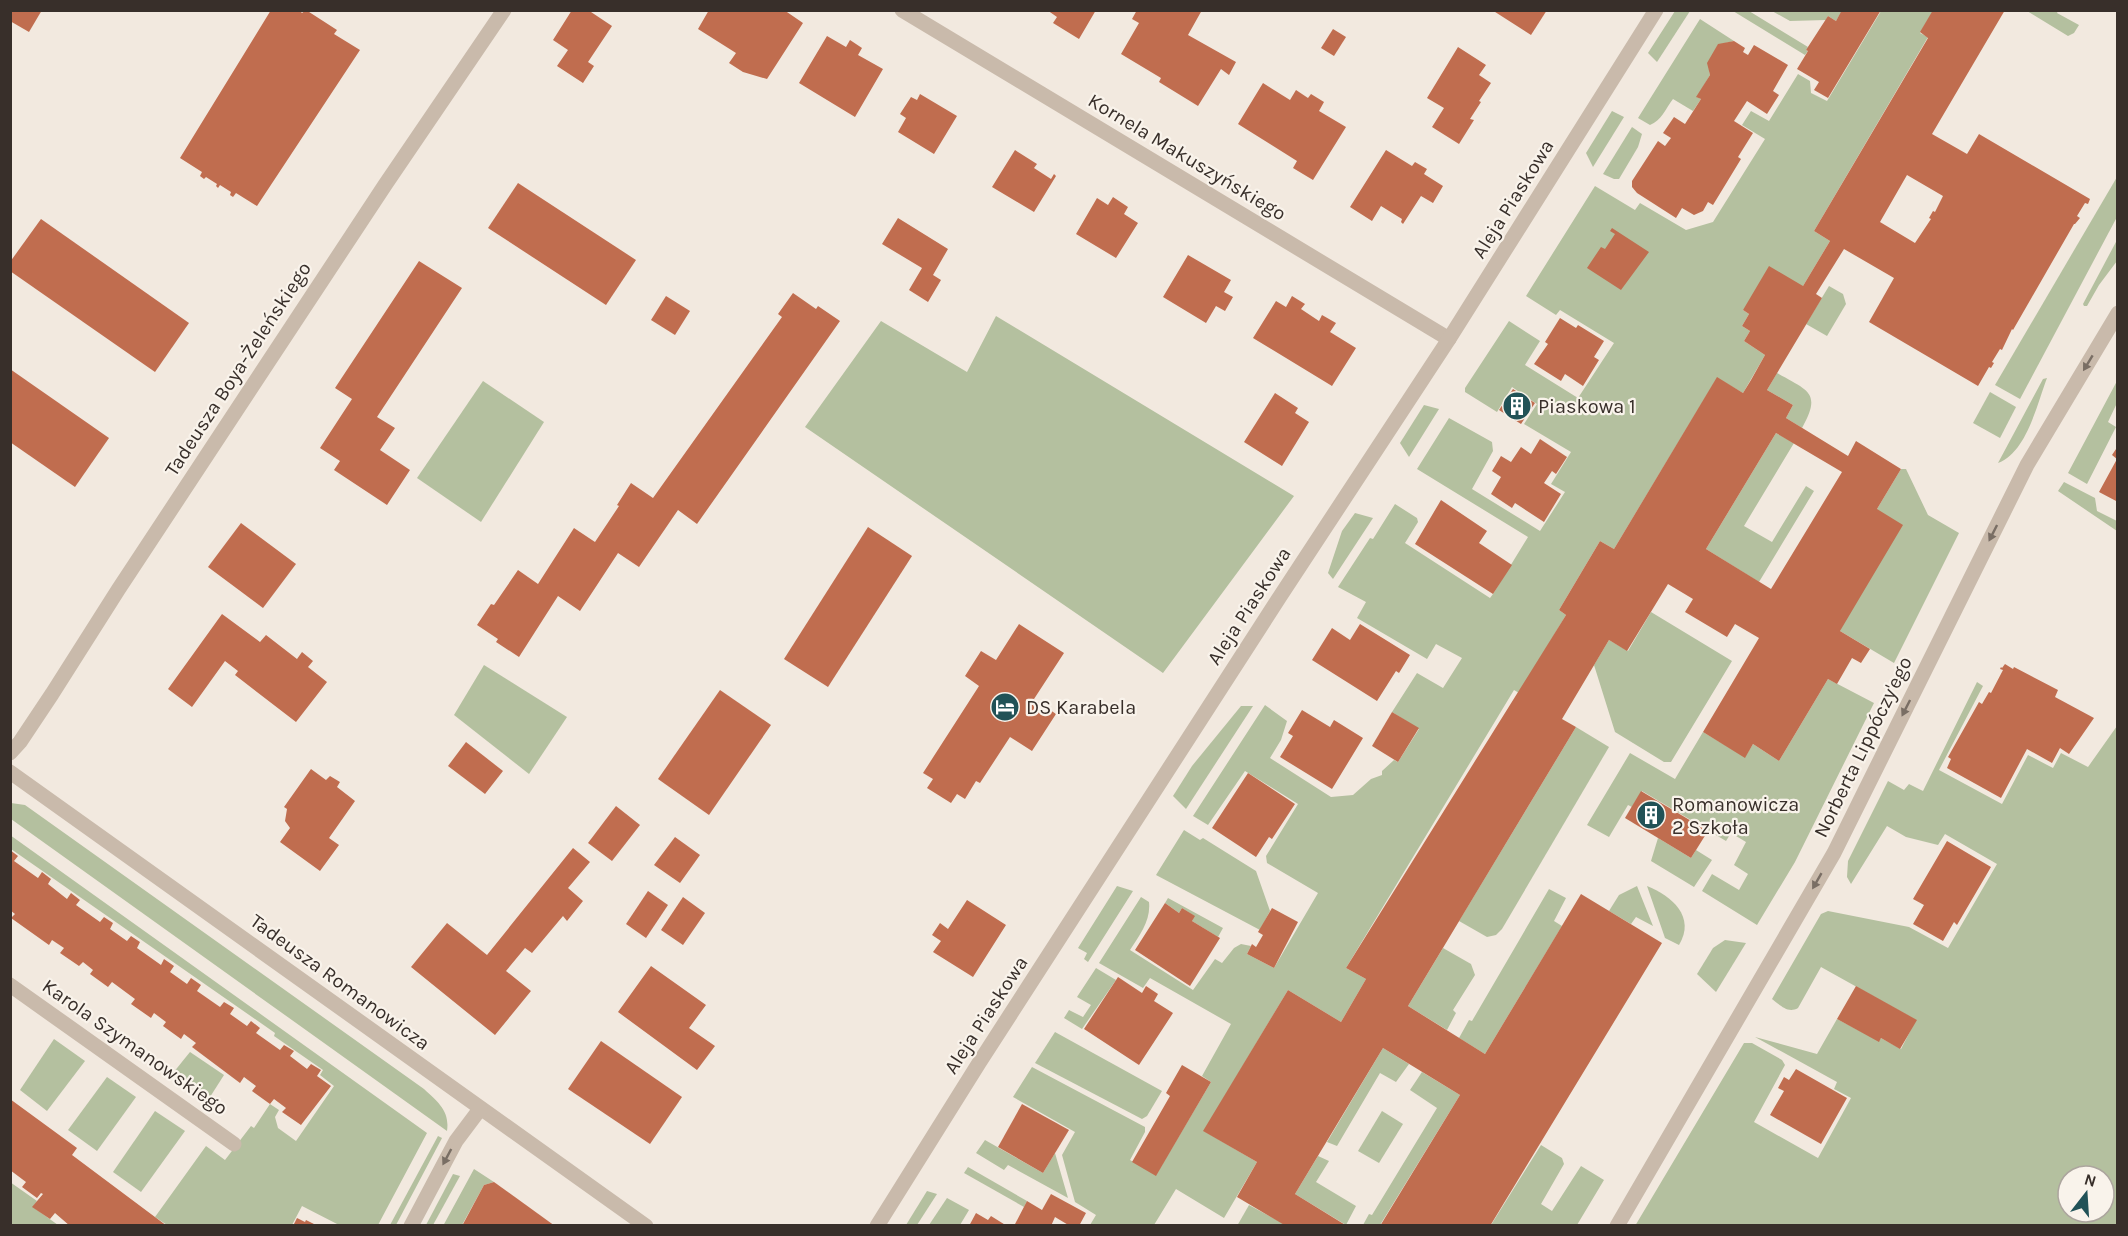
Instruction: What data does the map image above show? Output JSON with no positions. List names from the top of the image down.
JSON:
{
  "streets": {
    "street": [
      "Kornela Makuszyńskiego",
      "Aleja Piaskowa",
      "Tadeusza Boya-Żeleńskiego",
      "Norberta Lippóczy'ego",
      "Tadeusza Romanowicza",
      "Karola Szymanowskiego"
    ]
  },
  "crossings": [
    ["Kornela Makuszyńskiego", "Aleja Piaskowa"]
  ],
  "one_way": ["Norberta Lippóczy'ego"],
  "places": {
    "building": ["Piaskowa 1", "Romanowicza 2 Szkoła"],
    "hotel": ["DS Karabela"]
  },
  "north": "top"
}
